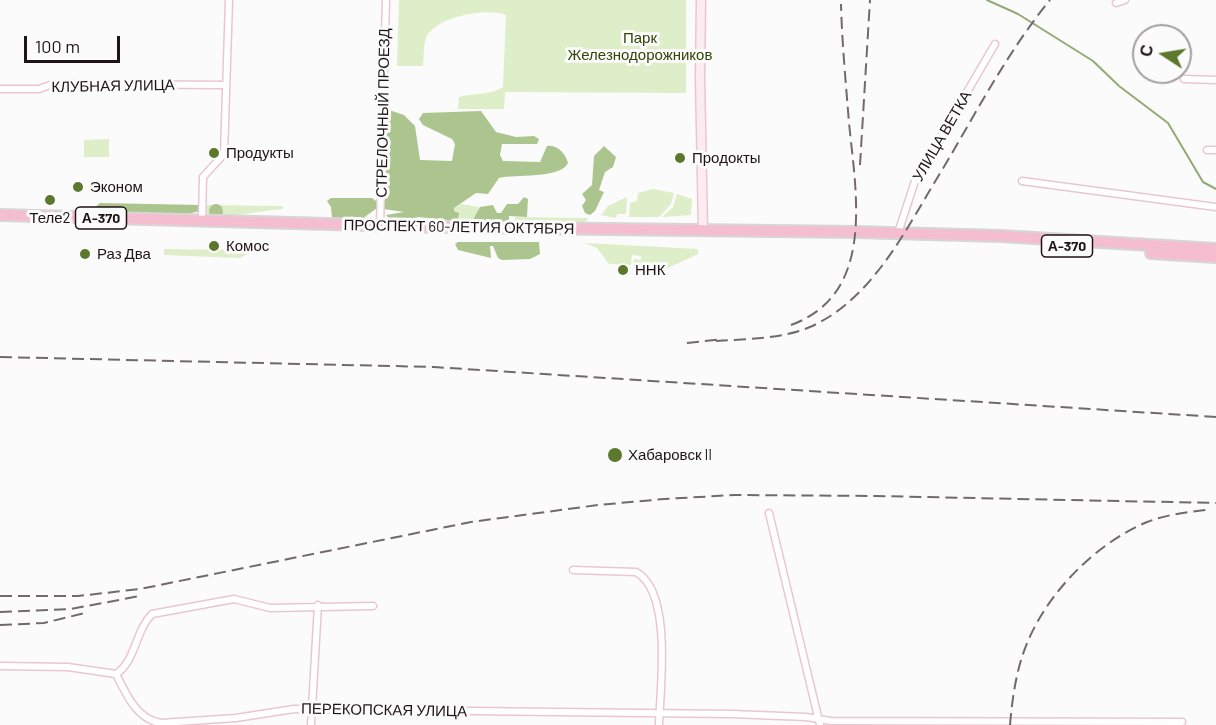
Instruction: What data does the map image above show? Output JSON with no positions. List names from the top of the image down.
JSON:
{
  "streets": {
    "highway": ["А-370", "ПРОСПЕКТ 60-ЛЕТИЯ ОКТЯБРЯ"],
    "street": [
      "КЛУБНАЯ УЛИЦА",
      "СТРЕЛОЧНЫЙ ПРОЕЗД",
      "УЛИЦА ВЕТКА",
      "ПЕРЕКОПСКАЯ УЛИЦА"
    ]
  },
  "crossings": [
    ["СТРЕЛОЧНЫЙ ПРОЕЗД", "ПРОСПЕКТ 60-ЛЕТИЯ ОКТЯБРЯ"],
    ["УЛИЦА ВЕТКА", "ПРОСПЕКТ 60-ЛЕТИЯ ОКТЯБРЯ"]
  ],
  "parks": ["Парк Железнодорожников"],
  "places": [
    "Продукты",
    "Продокты",
    "Эконом",
    "Теле2",
    "Комос",
    "Раз Два",
    "ННК",
    "Хабаровск II"
  ],
  "scale_bar": "100 m",
  "north": "left"
}
